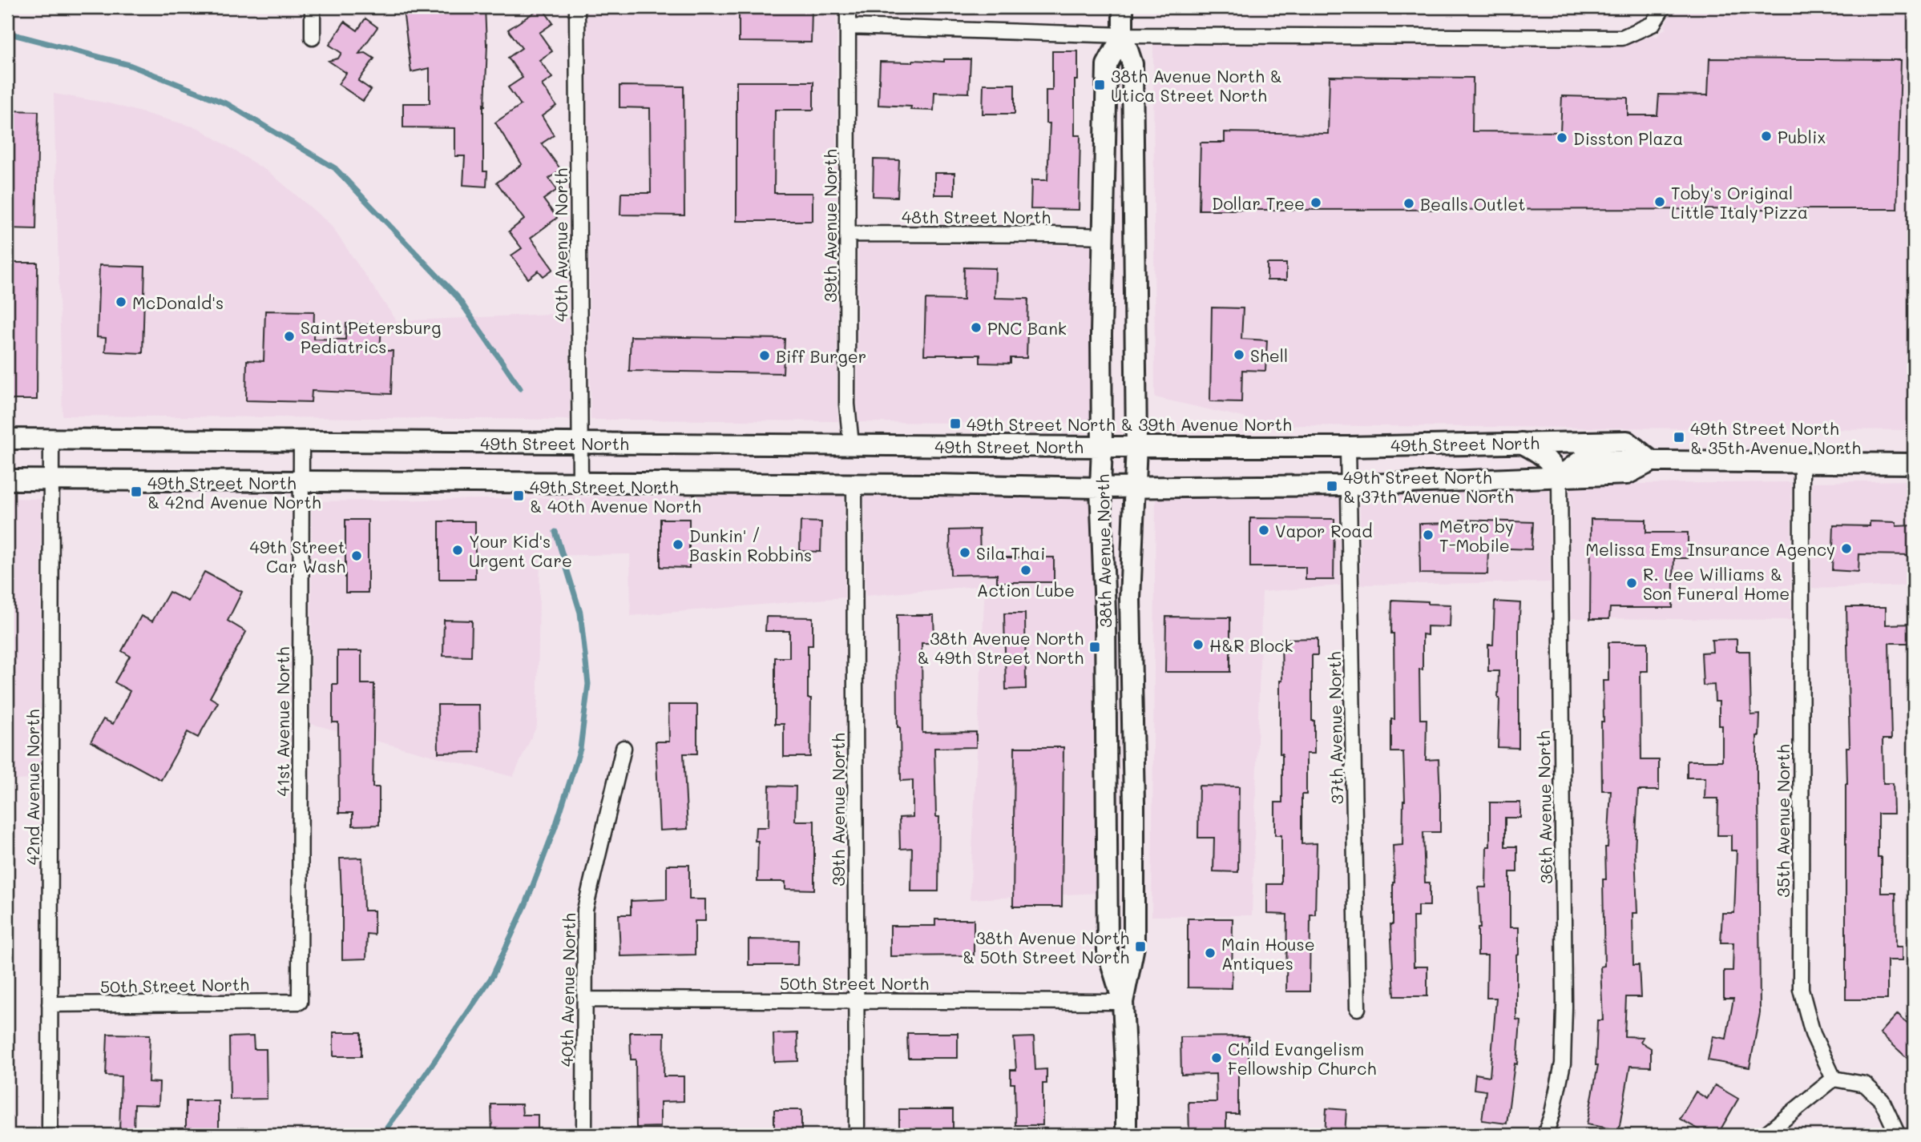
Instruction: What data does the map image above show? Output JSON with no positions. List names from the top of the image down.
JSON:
{
  "streets": {
    "main road": ["49th Street North", "38th Avenue North"],
    "street": [
      "48th Street North",
      "39th Avenue North",
      "40th Avenue North",
      "41st Avenue North",
      "37th Avenue North",
      "42nd Avenue North",
      "36th Avenue North",
      "35th Avenue North",
      "50th Street North"
    ]
  },
  "crossings": [
    ["48th Street North", "39th Avenue North"],
    ["48th Street North", "38th Avenue North"],
    ["39th Avenue North", "49th Street North"],
    ["39th Avenue North", "50th Street North"],
    ["40th Avenue North", "49th Street North"],
    ["40th Avenue North", "50th Street North"],
    ["49th Street North", "38th Avenue North"],
    ["49th Street North", "41st Avenue North"],
    ["49th Street North", "37th Avenue North"],
    ["49th Street North", "42nd Avenue North"],
    ["49th Street North", "36th Avenue North"],
    ["49th Street North", "35th Avenue North"],
    ["38th Avenue North", "50th Street North"],
    ["41st Avenue North", "50th Street North"],
    ["42nd Avenue North", "50th Street North"]
  ],
  "places": {
    "transit": [
      "38th Avenue North & Utica Street North",
      "49th Street North & 39th Avenue North",
      "49th Street North & 35th Avenue North",
      "49th Street North & 37th Avenue North",
      "49th Street North & 42nd Avenue North",
      "49th Street North & 40th Avenue North",
      "38th Avenue North & 49th Street North",
      "38th Avenue North & 50th Street North"
    ],
    "other": [
      "Publix",
      "Disston Plaza",
      "Toby's Original Little Italy Pizza",
      "Dollar Tree",
      "Bealls Outlet",
      "McDonald's",
      "PNC Bank",
      "Saint Petersburg Pediatrics",
      "Shell",
      "Biff Burger",
      "Vapor Road",
      "Metro by T-Mobile",
      "Dunkin' / Baskin Robbins",
      "Melissa Ems Insurance Agency",
      "Your Kid's Urgent Care",
      "Sila Thai",
      "49th Street Car Wash",
      "Action Lube",
      "R. Lee Williams & Son Funeral Home",
      "H&R Block",
      "Main House Antiques",
      "Child Evangelism Fellowship Church"
    ]
  }
}
